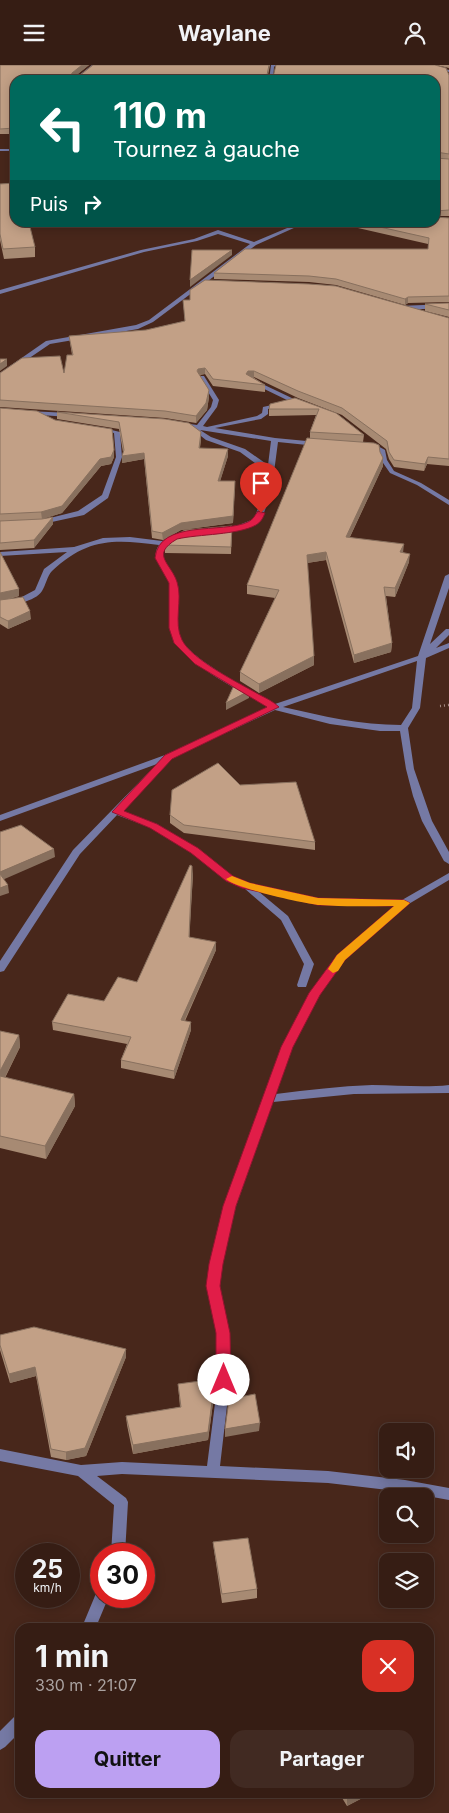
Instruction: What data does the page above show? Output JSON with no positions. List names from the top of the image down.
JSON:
{
  "page": {
    "header": "Waylane",
    "turn": ["110 m", "Tournez à gauche"],
    "then": "Puis",
    "speed": "25 km/h",
    "limit": "30",
    "heading": ["1 min", "330 m · 21:07"],
    "buttons": ["Quitter", "Partager"]
  }
}
